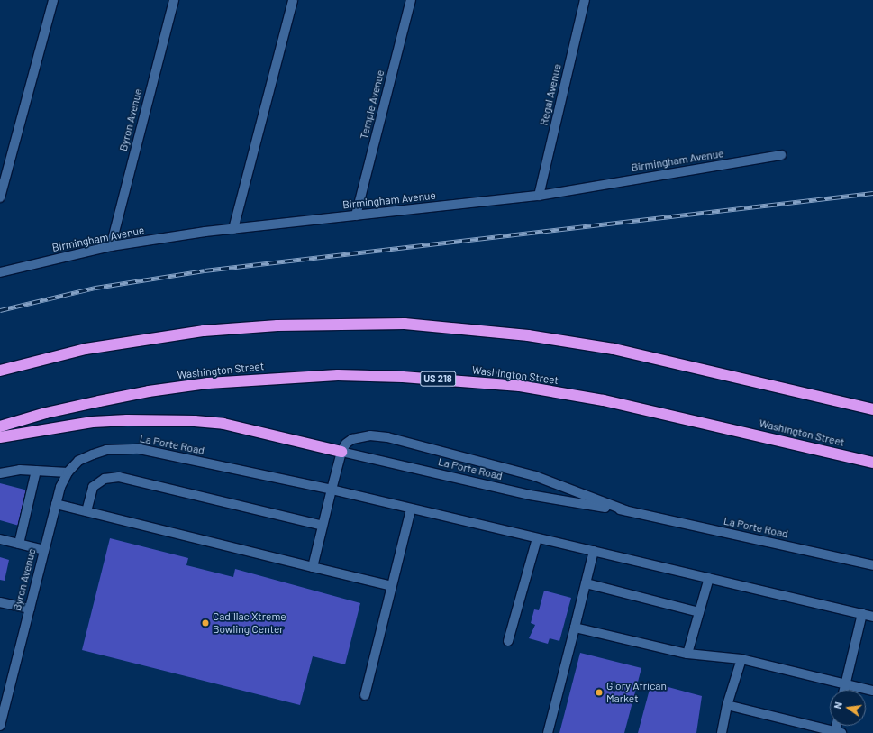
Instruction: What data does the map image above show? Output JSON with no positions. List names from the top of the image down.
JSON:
{
  "streets": {
    "highway": ["Washington Street", "US 218"],
    "street": [
      "Regal Avenue",
      "Temple Avenue",
      "Byron Avenue",
      "Birmingham Avenue",
      "La Porte Road"
    ]
  },
  "crossings": [
    ["Regal Avenue", "Birmingham Avenue"],
    ["Temple Avenue", "Birmingham Avenue"],
    ["Byron Avenue", "Birmingham Avenue"],
    ["Byron Avenue", "La Porte Road"]
  ],
  "places": ["Cadillac Xtreme Bowling Center", "Glory African Market"],
  "north": "left"
}
